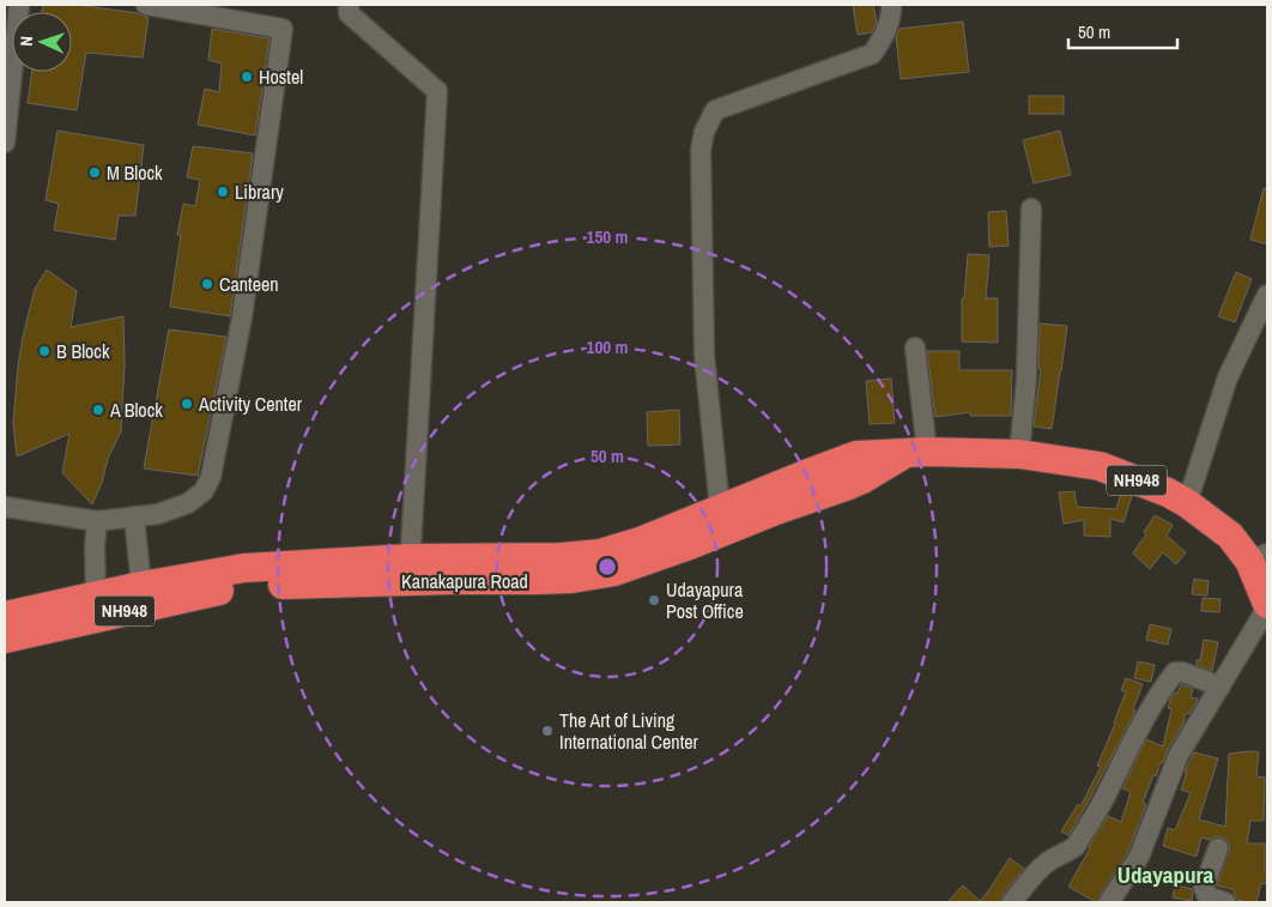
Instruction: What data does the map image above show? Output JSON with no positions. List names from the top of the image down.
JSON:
{
  "streets": {
    "highway": ["NH948", "Kanakapura Road"]
  },
  "districts": ["Udayapura"],
  "places": [
    "Hostel",
    "M Block",
    "Library",
    "Canteen",
    "B Block",
    "Activity Center",
    "A Block",
    "Udayapura Post Office",
    "The Art of Living International Center"
  ],
  "scale_bar": "50 m",
  "north": "left",
  "rings": ["150 m", "100 m", "50 m"]
}
